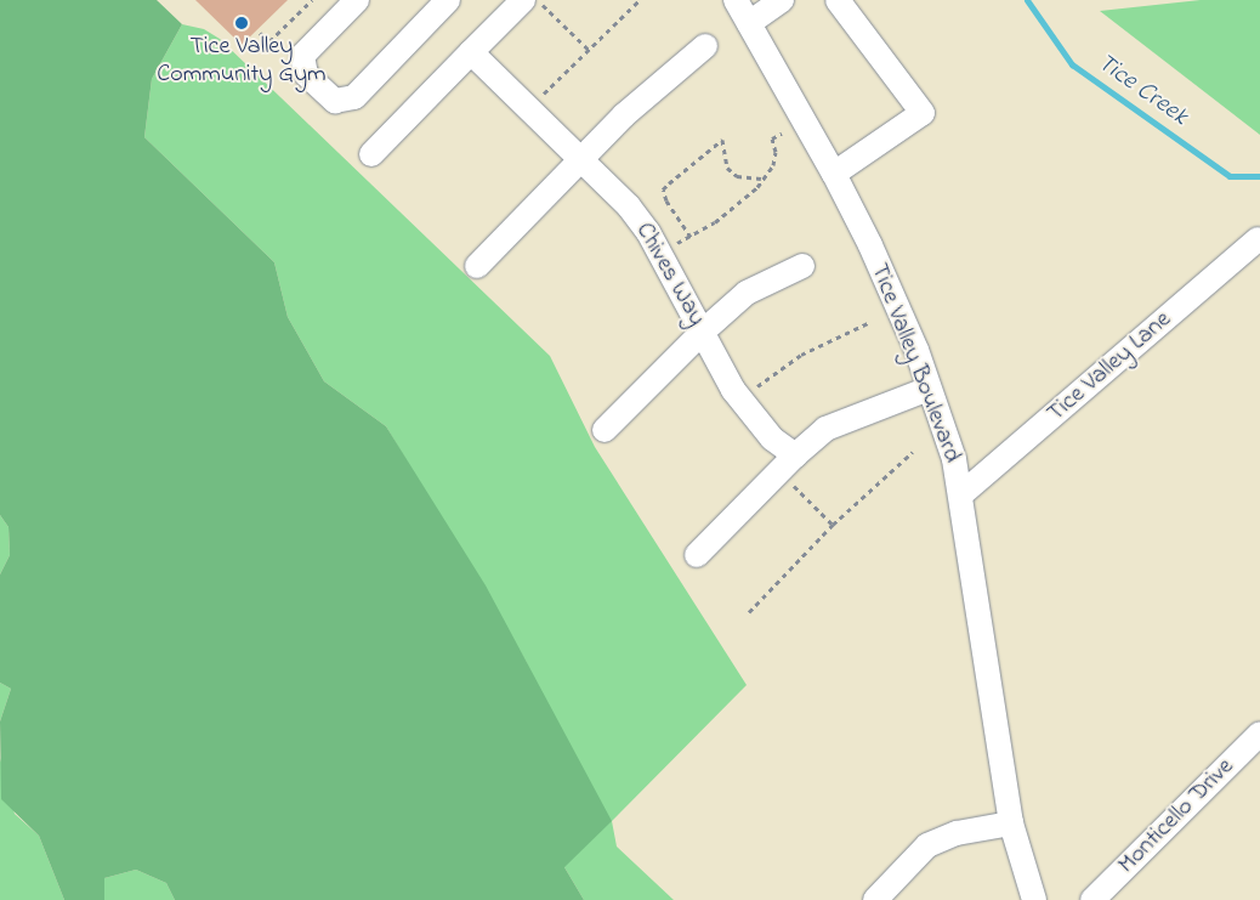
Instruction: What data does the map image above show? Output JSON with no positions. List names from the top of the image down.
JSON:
{
  "streets": {
    "street": [
      "Chives Way",
      "Tice Valley Boulevard",
      "Tice Valley Lane",
      "Monticello Drive"
    ]
  },
  "crossings": [
    ["Tice Valley Boulevard", "Tice Valley Lane"]
  ],
  "water": ["Tice Creek"],
  "places": ["Tice Valley Community Gym"]
}
